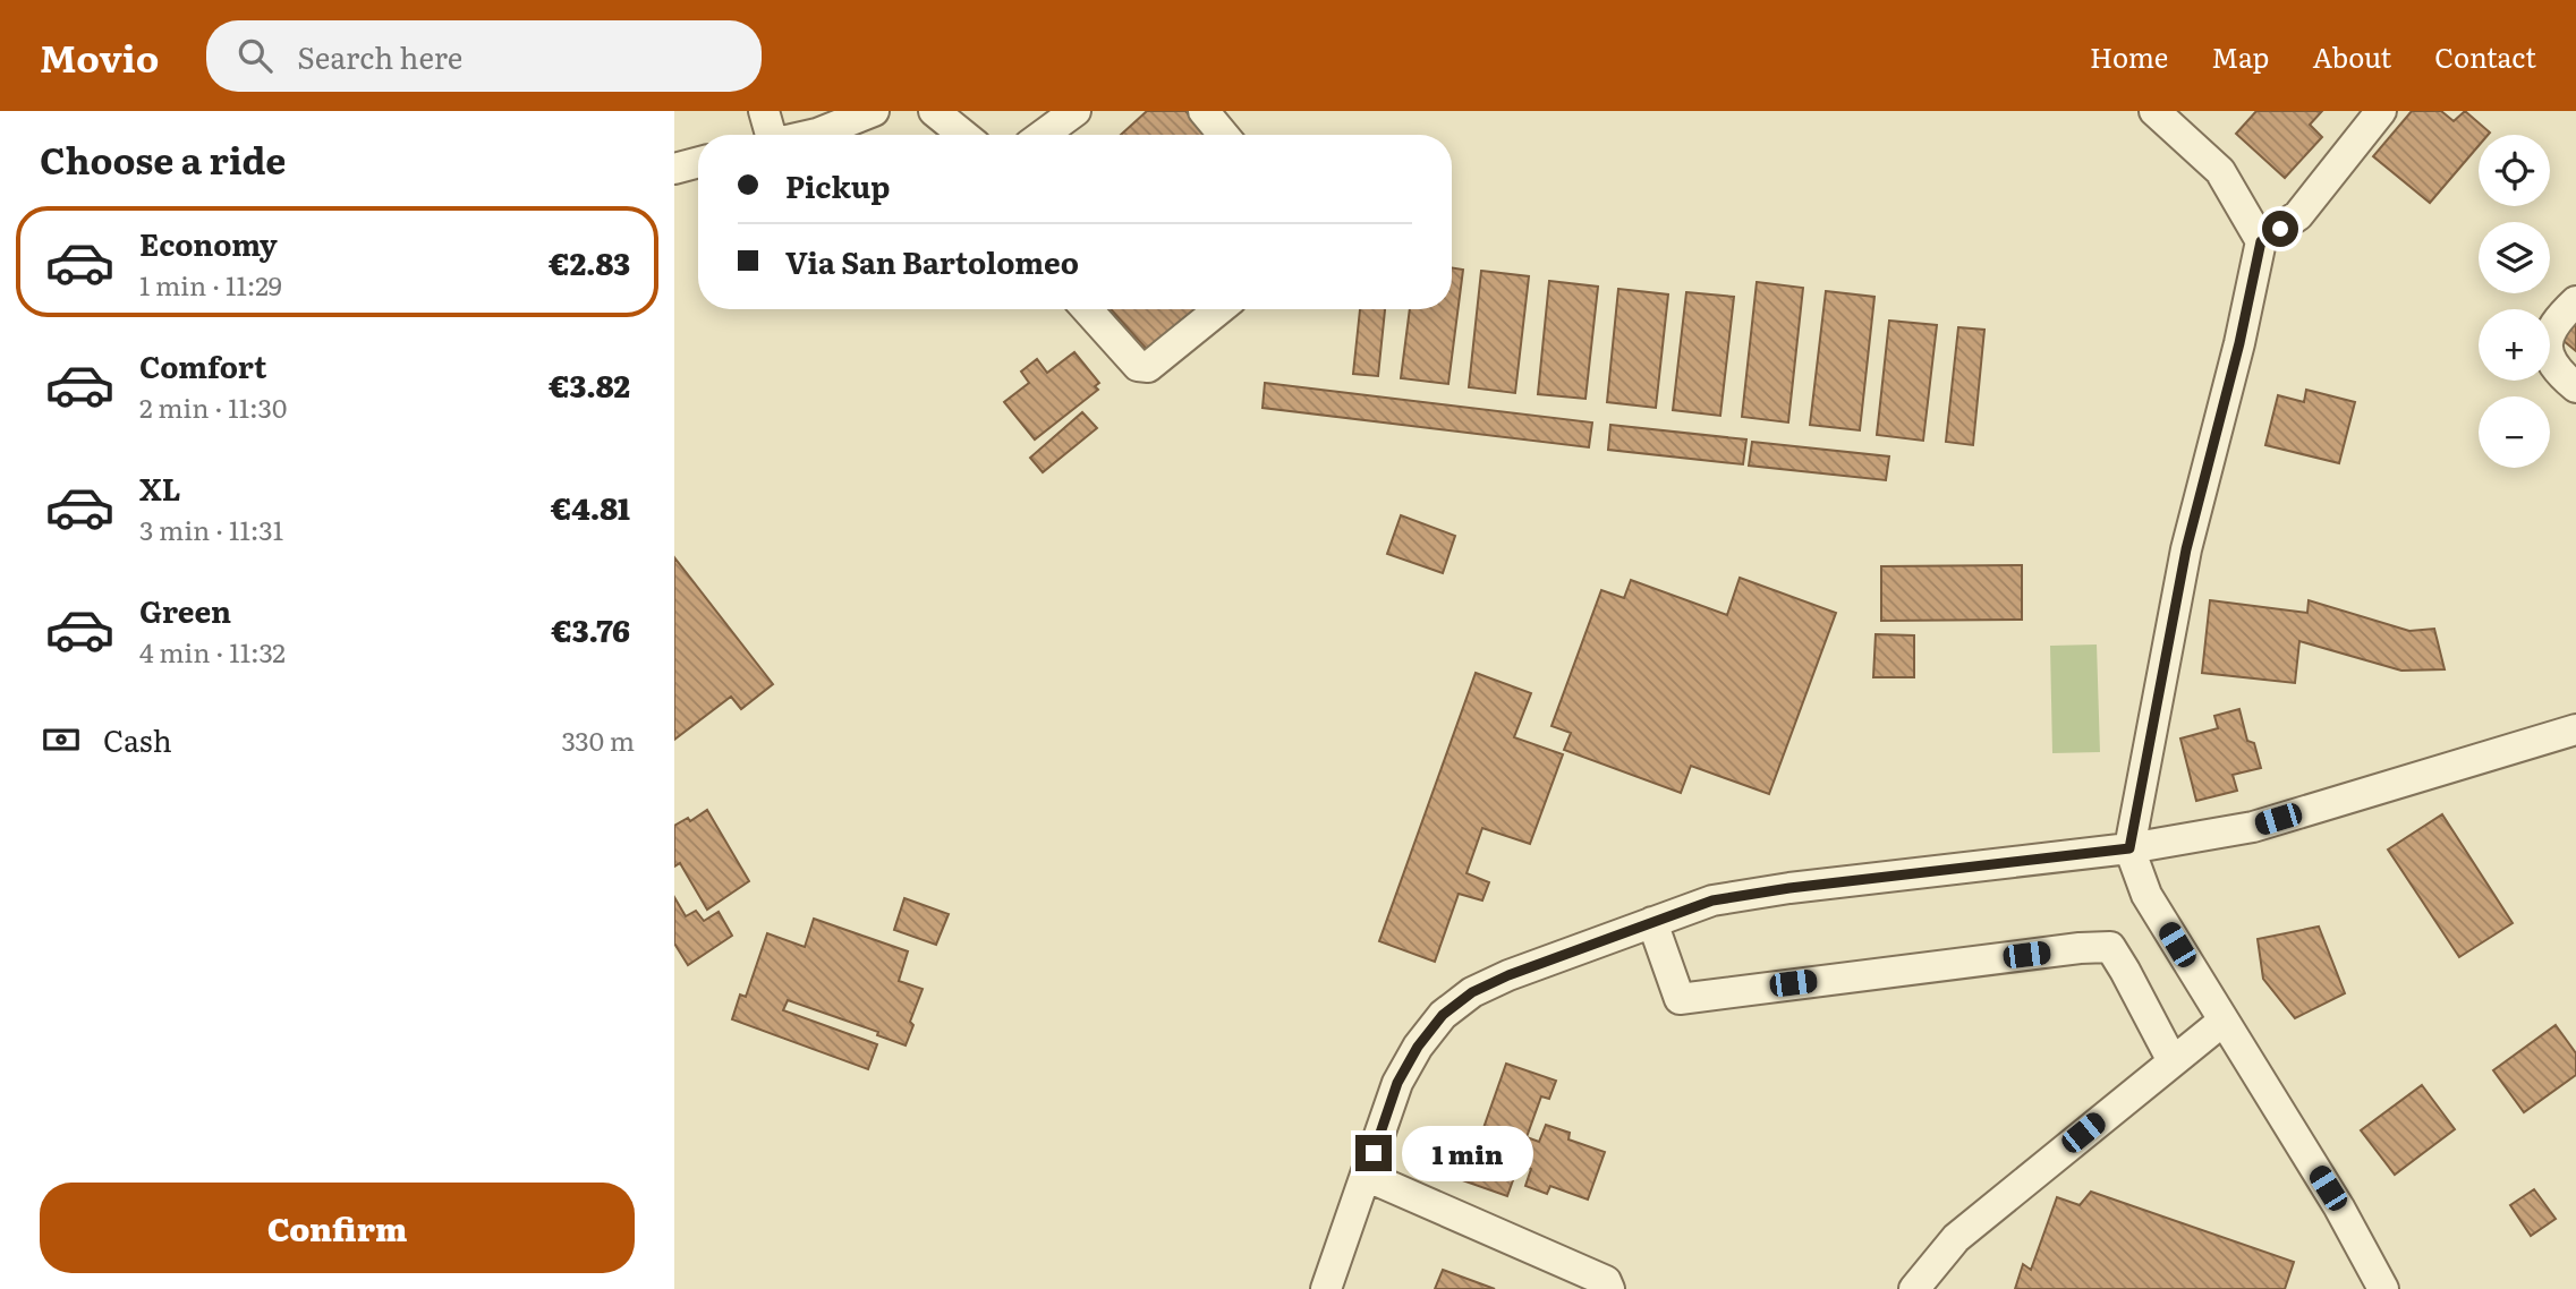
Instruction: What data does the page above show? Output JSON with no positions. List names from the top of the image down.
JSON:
{
  "page": {
    "header": "Movio",
    "search": "Search here",
    "nav": [
      "Home",
      "Map",
      "About",
      "Contact"
    ],
    "heading": "Choose a ride",
    "map_buttons": ["+", "−"],
    "banner": ["Pickup", "Via San Bartolomeo"],
    "list": [
      {
        "name": "Economy",
        "note": "1 min · 11:29",
        "value": "€2.83"
      },
      {
        "name": "Comfort",
        "note": "2 min · 11:30",
        "value": "€3.82"
      },
      {
        "name": "XL",
        "note": "3 min · 11:31",
        "value": "€4.81"
      },
      {
        "name": "Green",
        "note": "4 min · 11:32",
        "value": "€3.76"
      }
    ],
    "pay": ["Cash", "330 m"],
    "bubble": "1 min",
    "buttons": "Confirm"
  }
}
